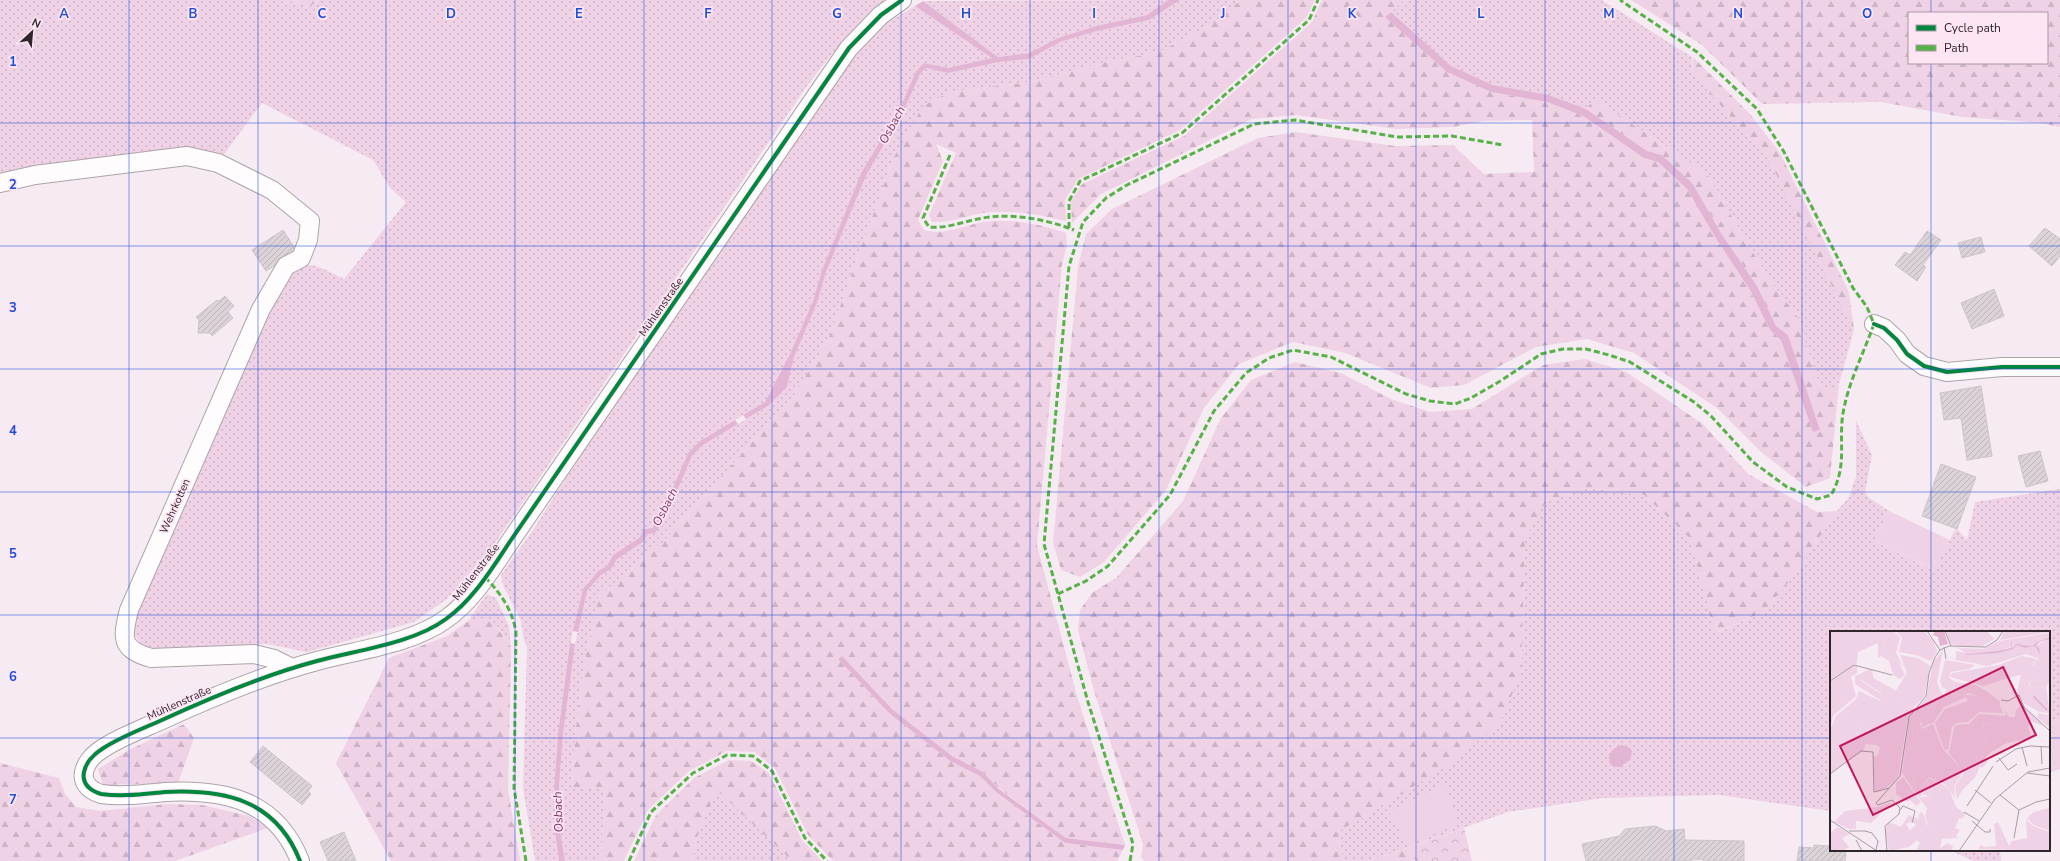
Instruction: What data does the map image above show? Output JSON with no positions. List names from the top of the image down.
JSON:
{
  "streets": {
    "street": ["Mühlenstraße", "Wehrkotten"]
  },
  "crossings": [
    ["Mühlenstraße", "Wehrkotten"]
  ],
  "water": ["Osbach"],
  "legend": ["Cycle path", "Path"],
  "north": "top right",
  "grid": {
    "columns": [
      "A",
      "B",
      "C",
      "D",
      "E",
      "F",
      "G",
      "H",
      "I",
      "J",
      "K",
      "L",
      "M",
      "N",
      "O"
    ],
    "rows": [
      "1",
      "2",
      "3",
      "4",
      "5",
      "6",
      "7"
    ]
  }
}
